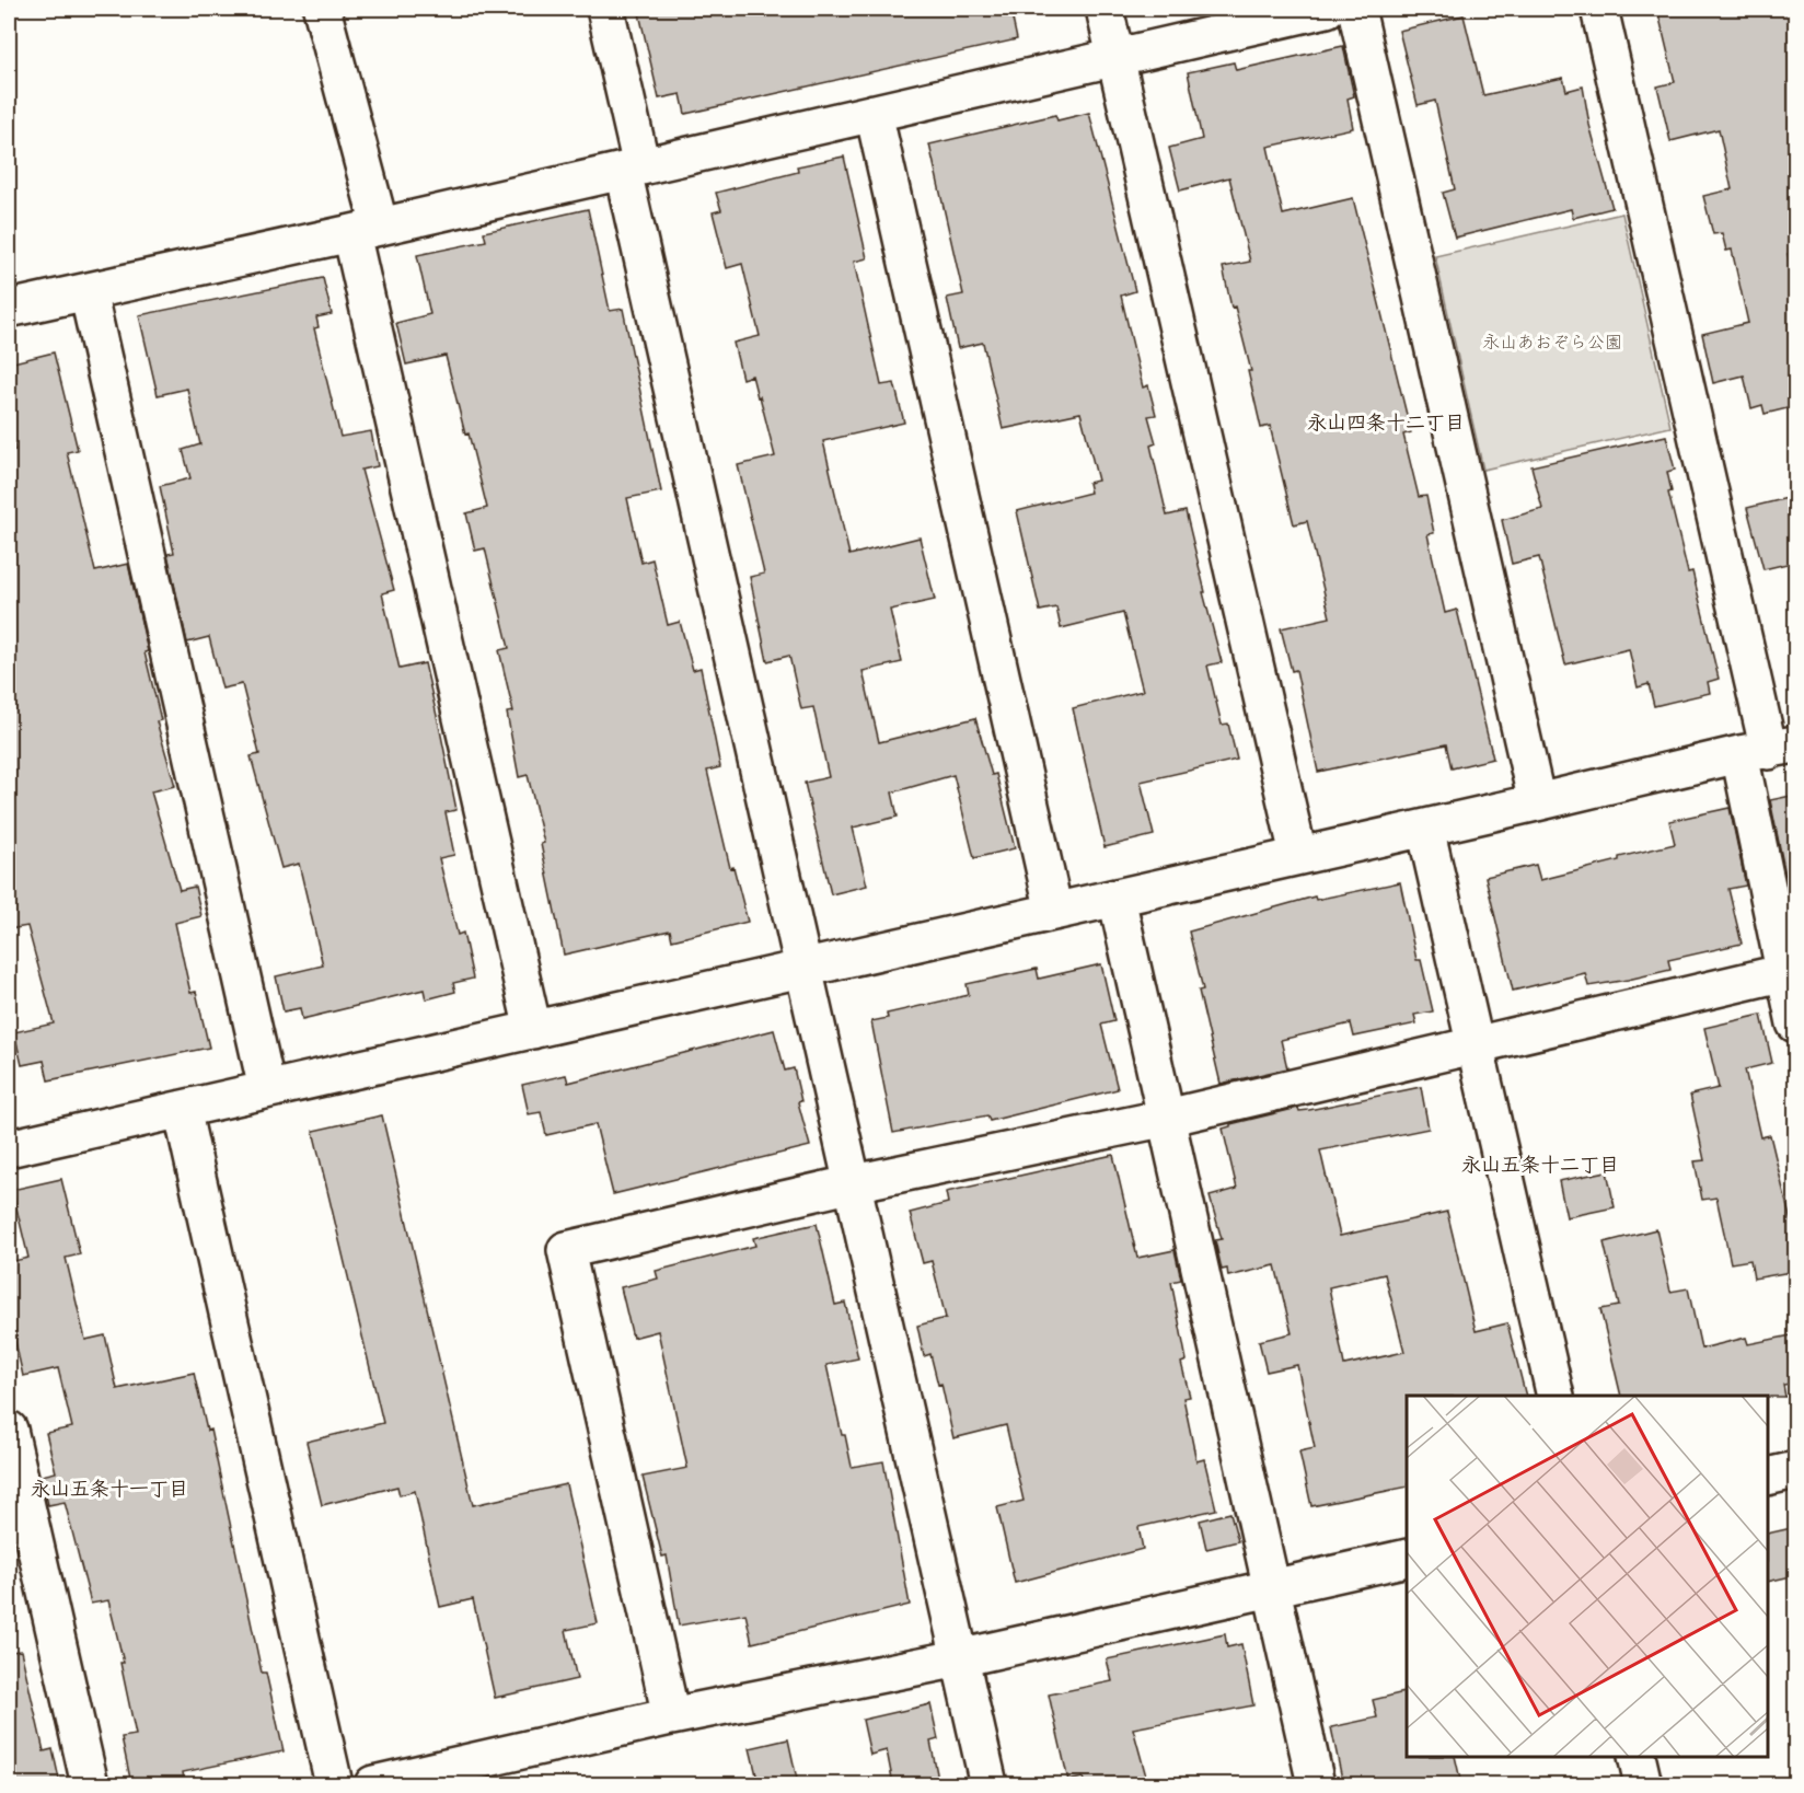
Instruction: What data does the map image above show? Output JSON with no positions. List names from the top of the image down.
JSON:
{
  "districts": ["永山四条十二丁目", "永山五条十二丁目", "永山五条十一丁目"],
  "parks": ["永山あおぞら公園"]
}
